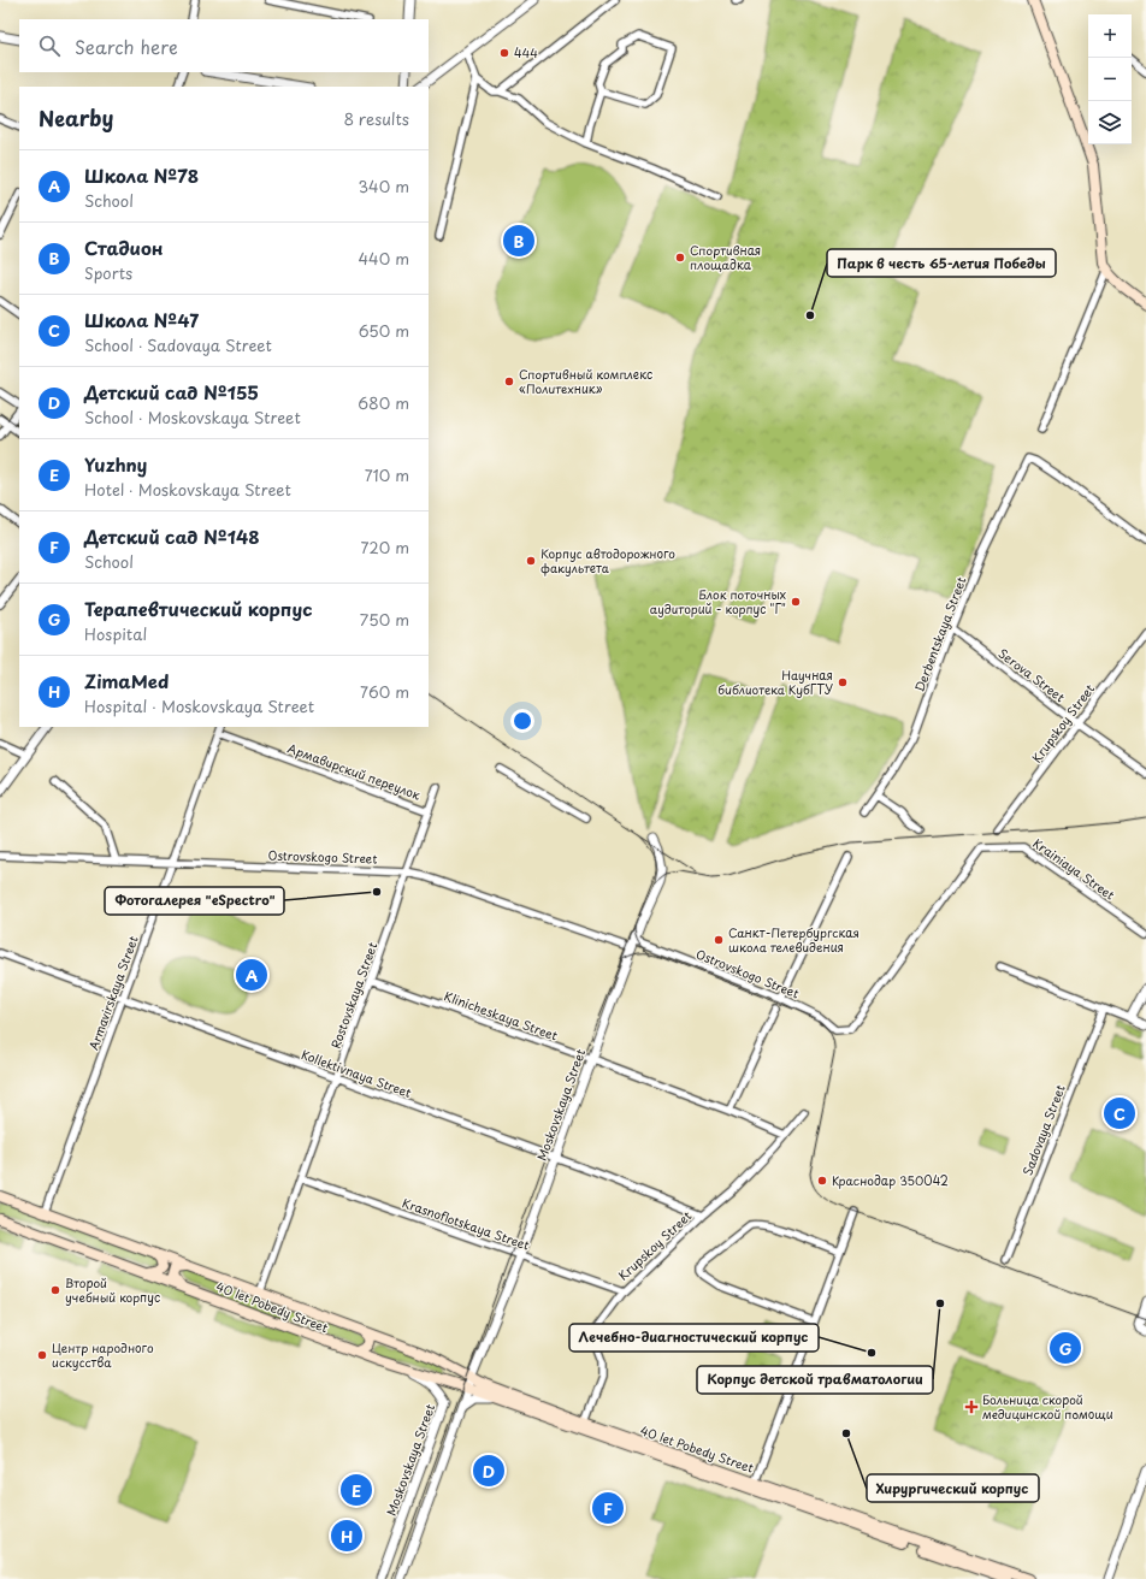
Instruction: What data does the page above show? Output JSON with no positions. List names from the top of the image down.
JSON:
{
  "streets": {
    "main road": ["40 let Pobedy Street"],
    "street": [
      "Derbentskaya Street",
      "Serova Street",
      "Krupskoy Street",
      "Армавирский переулок",
      "Ostrovskogo Street",
      "Krainiaya Street",
      "Armavirskaya Street",
      "Rostovskaya Street",
      "Klinicheskaya Street",
      "Kollektivnaya Street",
      "Moskovskaya Street",
      "Sadovaya Street",
      "Krasnoflotskaya Street"
    ]
  },
  "crossings": [
    ["Derbentskaya Street", "Serova Street"],
    ["Serova Street", "Krupskoy Street"],
    ["Krupskoy Street", "Klinicheskaya Street"],
    ["Krupskoy Street", "Kollektivnaya Street"],
    ["Krupskoy Street", "Krasnoflotskaya Street"],
    ["Krupskoy Street", "40 let Pobedy Street"],
    ["Армавирский переулок", "Armavirskaya Street"],
    ["Армавирский переулок", "Rostovskaya Street"],
    ["Ostrovskogo Street", "Krainiaya Street"],
    ["Ostrovskogo Street", "Armavirskaya Street"],
    ["Ostrovskogo Street", "Rostovskaya Street"],
    ["Ostrovskogo Street", "Moskovskaya Street"],
    ["Armavirskaya Street", "Kollektivnaya Street"],
    ["Armavirskaya Street", "40 let Pobedy Street"],
    ["Rostovskaya Street", "Klinicheskaya Street"],
    ["Rostovskaya Street", "Kollektivnaya Street"],
    ["Rostovskaya Street", "Krasnoflotskaya Street"],
    ["Rostovskaya Street", "40 let Pobedy Street"],
    ["Klinicheskaya Street", "Moskovskaya Street"],
    ["Kollektivnaya Street", "Moskovskaya Street"],
    ["Moskovskaya Street", "Krasnoflotskaya Street"],
    ["Moskovskaya Street", "40 let Pobedy Street"]
  ],
  "places": {
    "other": [
      "444",
      "Спортивная площадка",
      "Парк в честь 65-летия Победы",
      "Спортивный комплекс «Политехник»",
      "Корпус автодорожного факультета",
      "Блок поточных аудиторий - корпус \"Г\"",
      "Научная библиотека КубГТУ",
      "Фотогалерея \"eSpectro\"",
      "Санкт-Петербургская школа телевидения",
      "Краснодар 350042",
      "Второй учебный корпус",
      "Корпус детской травматологии",
      "Лечебно-диагностический корпус",
      "Центр народного искусства",
      "Хирургический корпус"
    ],
    "health": ["Больница скорой медицинской помощи"]
  },
  "page": {
    "map_buttons": ["+", "−"],
    "search": "Search here",
    "heading": ["Nearby", "8 results"],
    "list": [
      {
        "mark": "A",
        "name": "Школа №78",
        "note": "School",
        "value": "340 m"
      },
      {
        "mark": "B",
        "name": "Стадион",
        "note": "Sports",
        "value": "440 m"
      },
      {
        "mark": "C",
        "name": "Школа №47",
        "note": "School · Sadovaya Street",
        "value": "650 m"
      },
      {
        "mark": "D",
        "name": "Детский сад №155",
        "note": "School · Moskovskaya Street",
        "value": "680 m"
      },
      {
        "mark": "E",
        "name": "Yuzhny",
        "note": "Hotel · Moskovskaya Street",
        "value": "710 m"
      },
      {
        "mark": "F",
        "name": "Детский сад №148",
        "note": "School",
        "value": "720 m"
      },
      {
        "mark": "G",
        "name": "Терапевтический корпус",
        "note": "Hospital",
        "value": "750 m"
      },
      {
        "mark": "H",
        "name": "ZimaMed",
        "note": "Hospital · Moskovskaya Street",
        "value": "760 m"
      }
    ],
    "pins": [
      "B",
      "A",
      "C",
      "G",
      "D",
      "E",
      "F",
      "H"
    ]
  }
}
